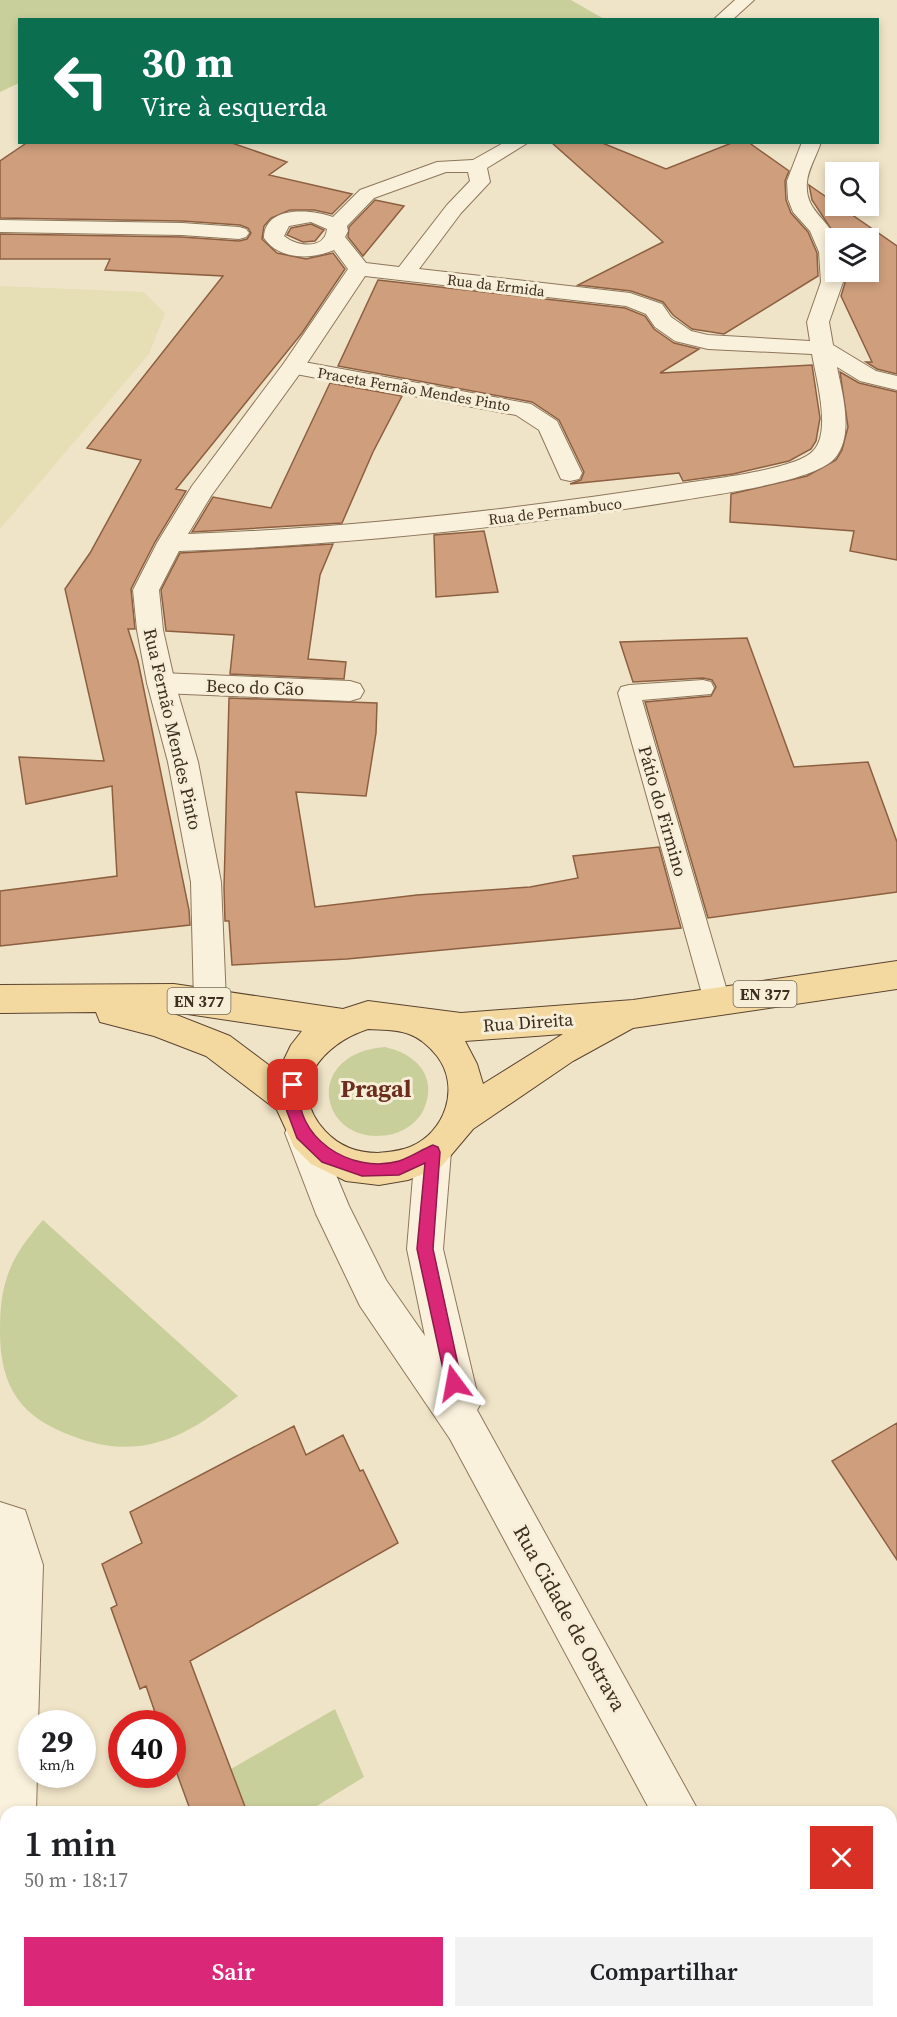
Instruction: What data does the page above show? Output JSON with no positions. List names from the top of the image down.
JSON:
{
  "streets": {
    "main road": ["EN 377", "Rua Direita"],
    "street": [
      "Rua da Ermida",
      "Praceta Fernão Mendes Pinto",
      "Rua de Pernambuco",
      "Beco do Cão",
      "Rua Fernão Mendes Pinto",
      "Rua Cidade de Ostrava"
    ],
    "lane": ["Pátio do Firmino"]
  },
  "crossings": [
    ["Rua da Ermida", "Rua de Pernambuco"],
    ["Rua da Ermida", "Rua Fernão Mendes Pinto"],
    ["Praceta Fernão Mendes Pinto", "Rua Fernão Mendes Pinto"],
    ["Rua de Pernambuco", "Rua Fernão Mendes Pinto"],
    ["Beco do Cão", "Rua Fernão Mendes Pinto"],
    ["Rua Fernão Mendes Pinto", "EN 377"],
    ["Pátio do Firmino", "Rua Direita"],
    ["EN 377", "Rua Direita"],
    ["EN 377", "Rua Cidade de Ostrava"],
    ["Rua Direita", "Rua Cidade de Ostrava"]
  ],
  "districts": ["Pragal"],
  "page": {
    "turn": ["30 m", "Vire à esquerda"],
    "speed": "29 km/h",
    "limit": "40",
    "heading": ["1 min", "50 m · 18:17"],
    "buttons": ["Sair", "Compartilhar"]
  }
}
